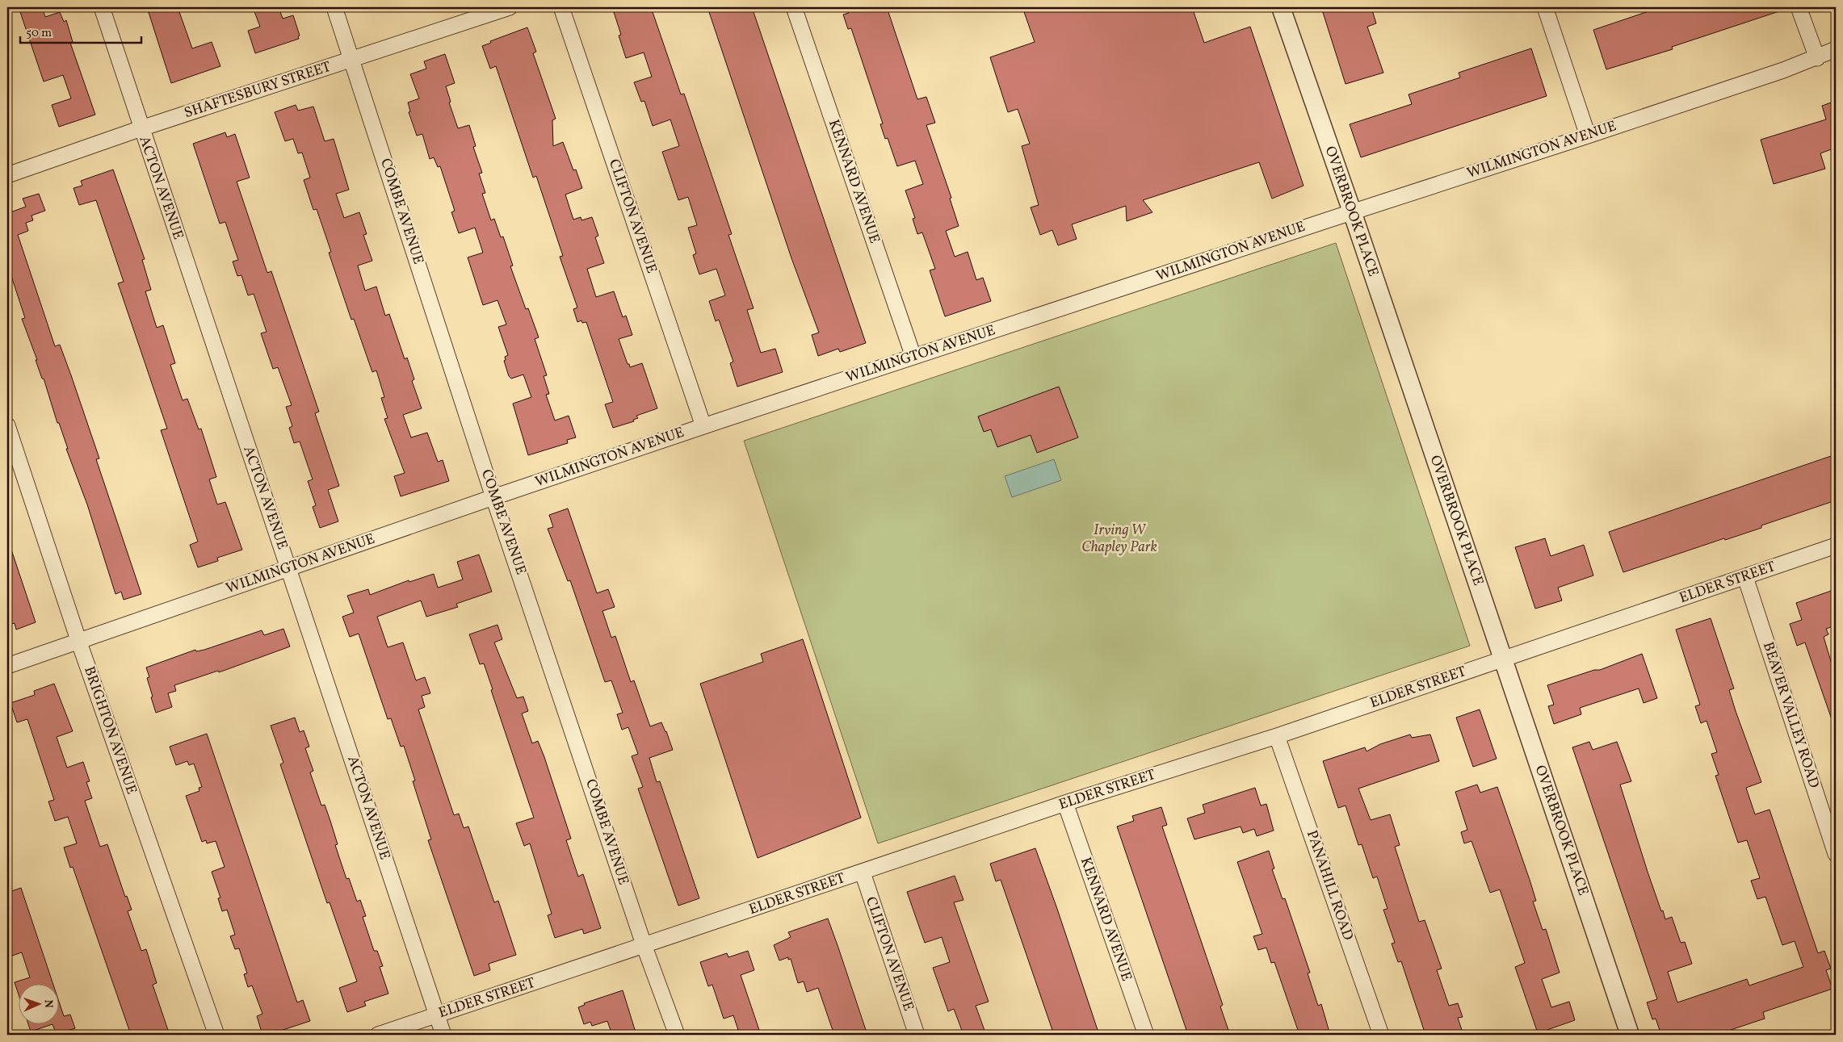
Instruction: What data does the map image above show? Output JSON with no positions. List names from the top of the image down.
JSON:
{
  "streets": {
    "street": [
      "SHAFTESBURY STREET",
      "WILMINGTON AVENUE",
      "KENNARD AVENUE",
      "ACTON AVENUE",
      "COMBE AVENUE",
      "OVERBROOK PLACE",
      "CLIFTON AVENUE",
      "ELDER STREET",
      "BEAVER VALLEY ROAD",
      "BRIGHTON AVENUE",
      "PANAHILL ROAD"
    ]
  },
  "crossings": [
    ["SHAFTESBURY STREET", "ACTON AVENUE"],
    ["SHAFTESBURY STREET", "COMBE AVENUE"],
    ["WILMINGTON AVENUE", "KENNARD AVENUE"],
    ["WILMINGTON AVENUE", "ACTON AVENUE"],
    ["WILMINGTON AVENUE", "COMBE AVENUE"],
    ["WILMINGTON AVENUE", "OVERBROOK PLACE"],
    ["WILMINGTON AVENUE", "CLIFTON AVENUE"],
    ["WILMINGTON AVENUE", "BRIGHTON AVENUE"],
    ["KENNARD AVENUE", "ELDER STREET"],
    ["ACTON AVENUE", "ELDER STREET"],
    ["COMBE AVENUE", "ELDER STREET"],
    ["OVERBROOK PLACE", "ELDER STREET"],
    ["CLIFTON AVENUE", "ELDER STREET"],
    ["ELDER STREET", "BEAVER VALLEY ROAD"],
    ["ELDER STREET", "PANAHILL ROAD"]
  ],
  "parks": ["Irving W Chapley Park"],
  "scale_bar": "50 m",
  "north": "right"
}
